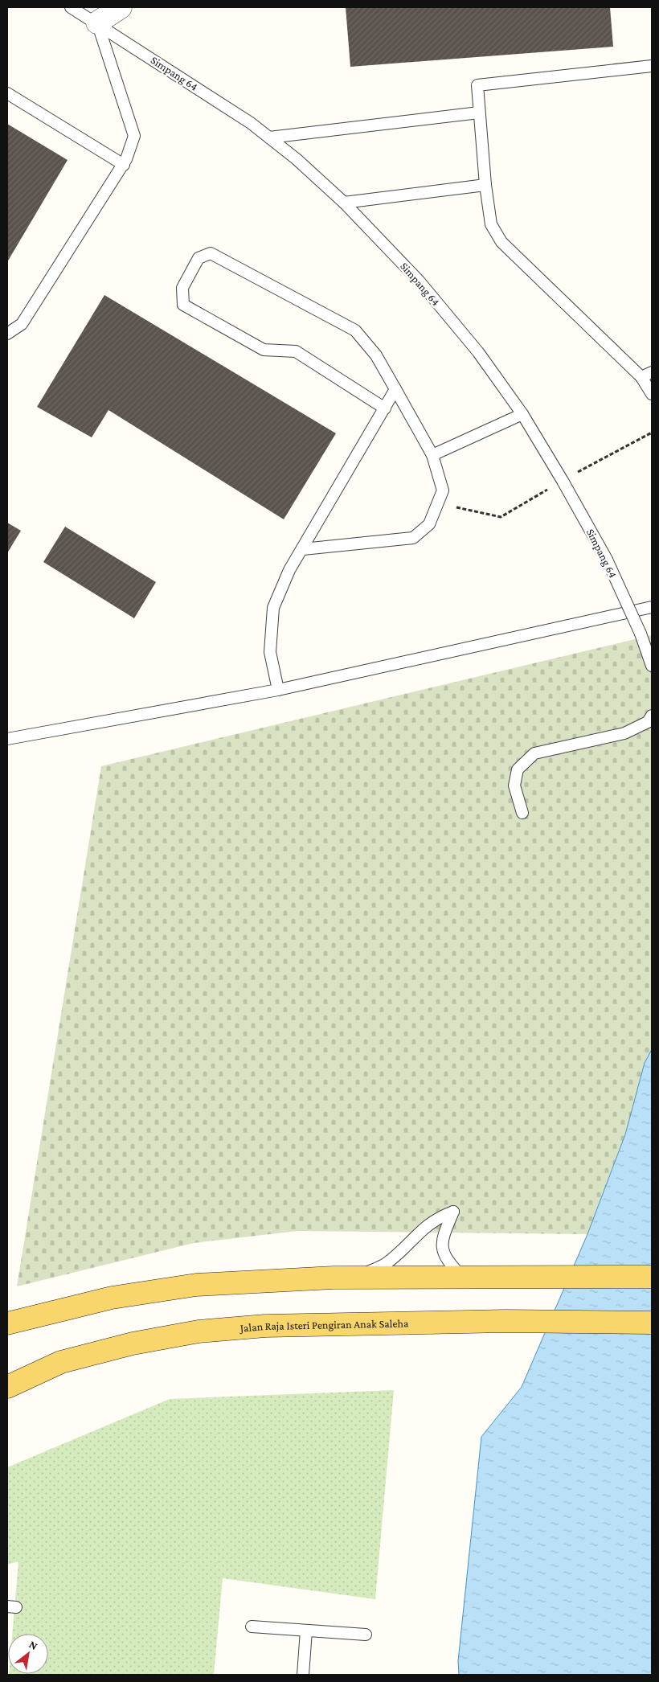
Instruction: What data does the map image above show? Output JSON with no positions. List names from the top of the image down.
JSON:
{
  "streets": {
    "main road": ["Jalan Raja Isteri Pengiran Anak Saleha"],
    "lane": ["Simpang 64"]
  },
  "north": "top right"
}
